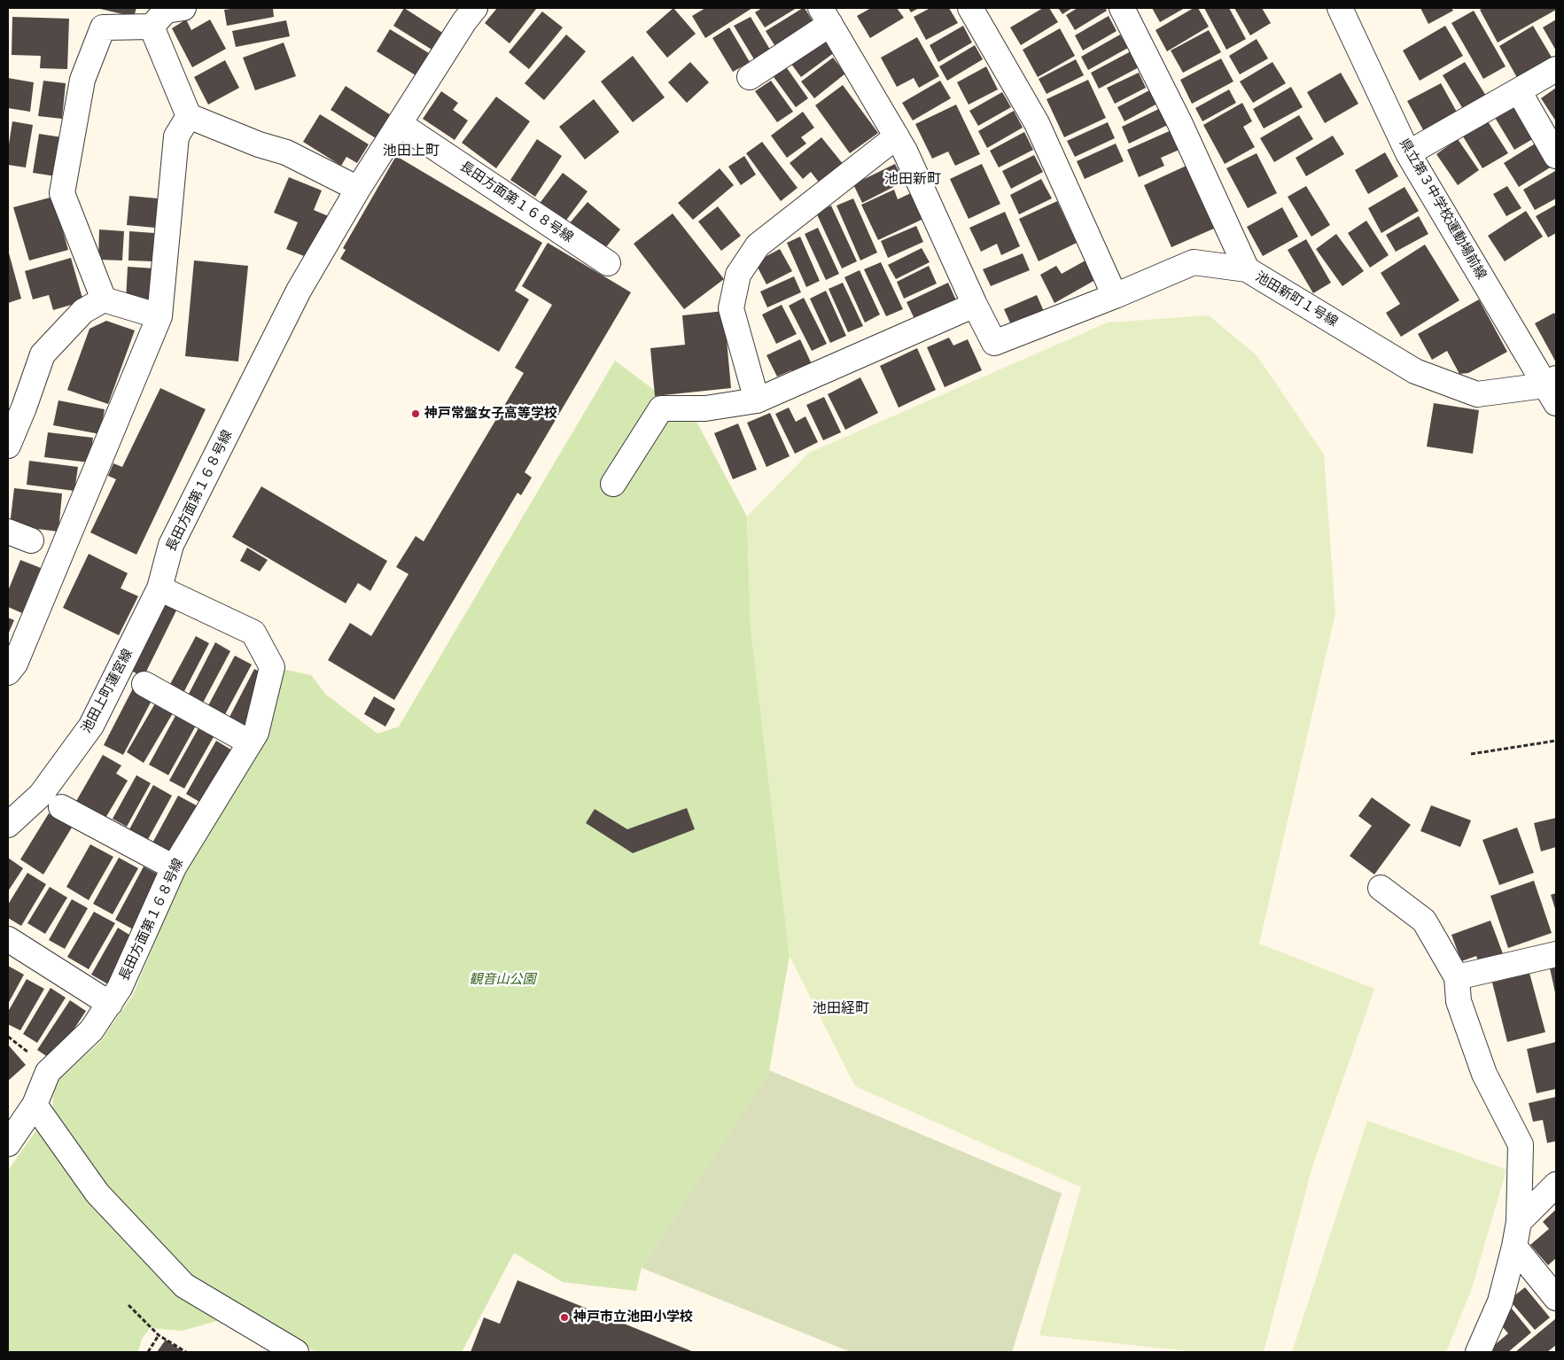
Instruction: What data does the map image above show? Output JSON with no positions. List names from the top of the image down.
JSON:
{
  "streets": {
    "street": [
      "長田方面第１６８号線",
      "県立第３中学校運動場前線",
      "池田新町１号線",
      "池田上町蓮宮線"
    ]
  },
  "crossings": [
    ["長田方面第１６８号線", "池田上町蓮宮線"],
    ["県立第３中学校運動場前線", "池田新町１号線"]
  ],
  "districts": ["池田上町", "池田新町", "池田経町"],
  "parks": ["観音山公園"],
  "places": ["神戸常盤女子高等学校", "神戸市立池田小学校"]
}
